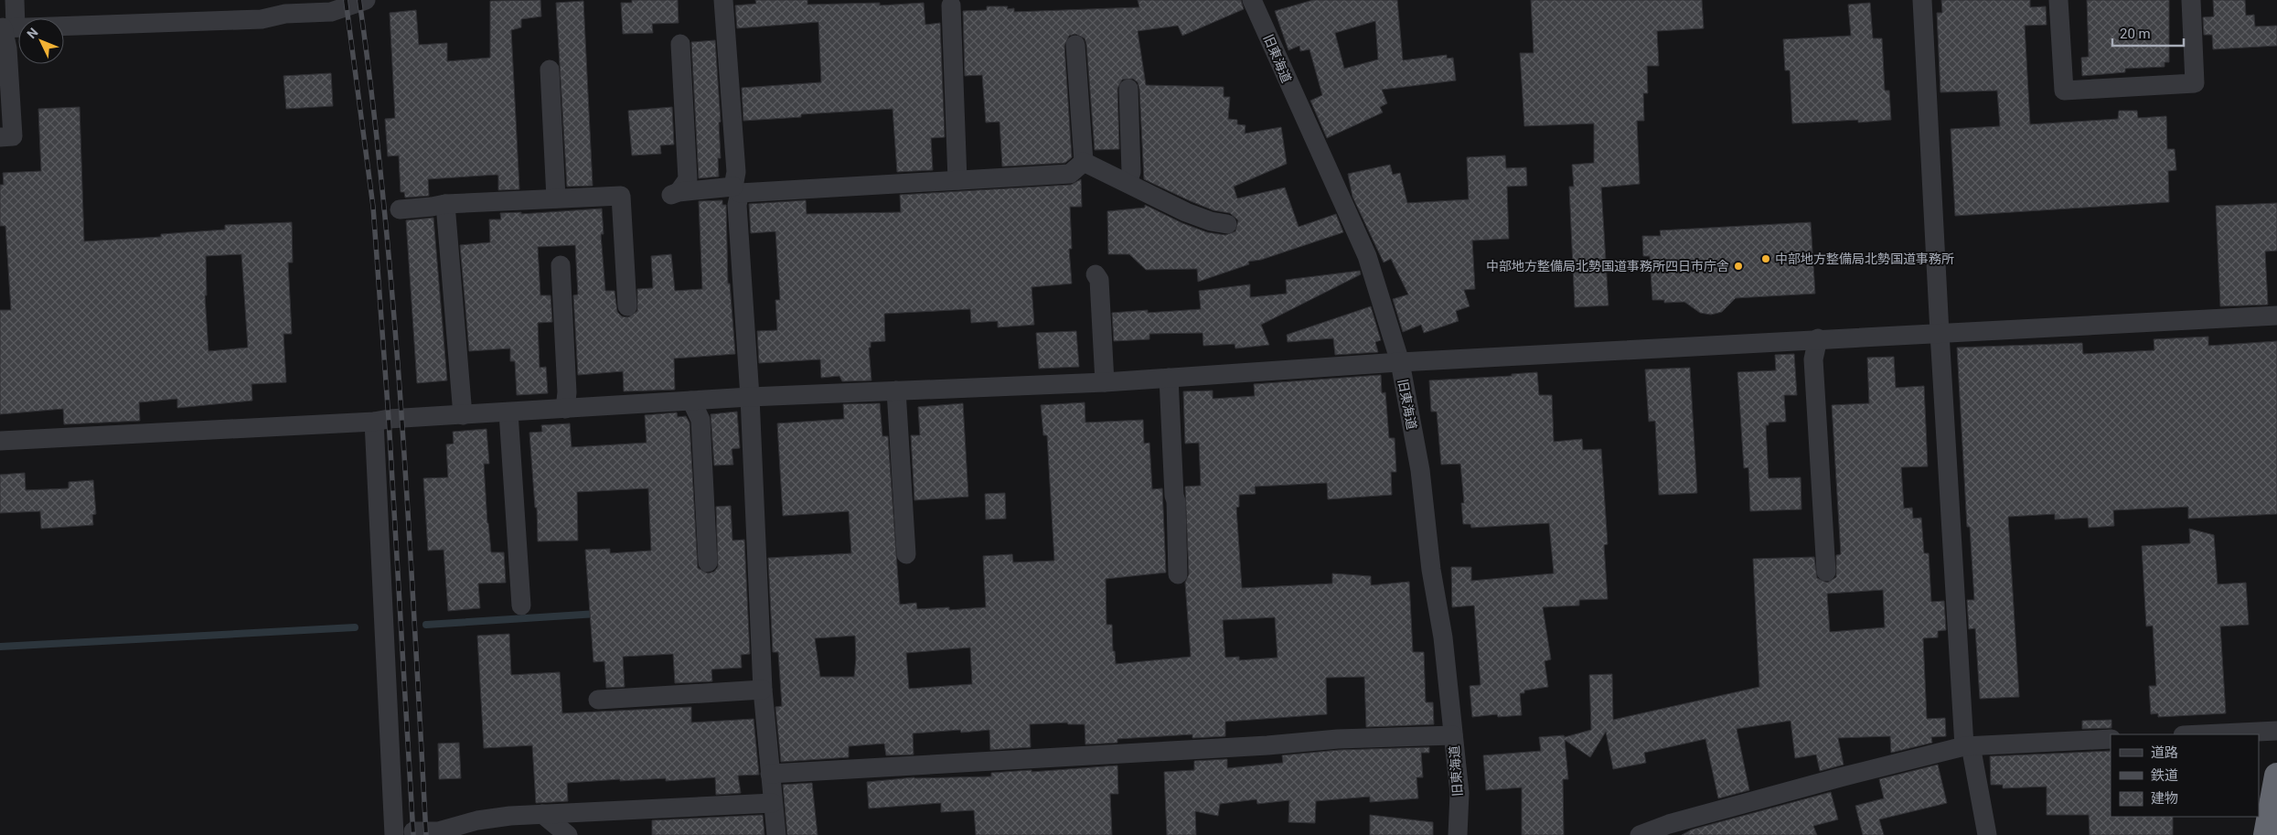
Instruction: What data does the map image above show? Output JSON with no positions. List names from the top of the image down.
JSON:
{
  "streets": {
    "street": ["旧東海道"]
  },
  "places": ["中部地方整備局北勢国道事務所", "中部地方整備局北勢国道事務所四日市庁舎"],
  "legend": ["道路", "鉄道", "建物"],
  "scale_bar": "20 m",
  "north": "top left"
}
